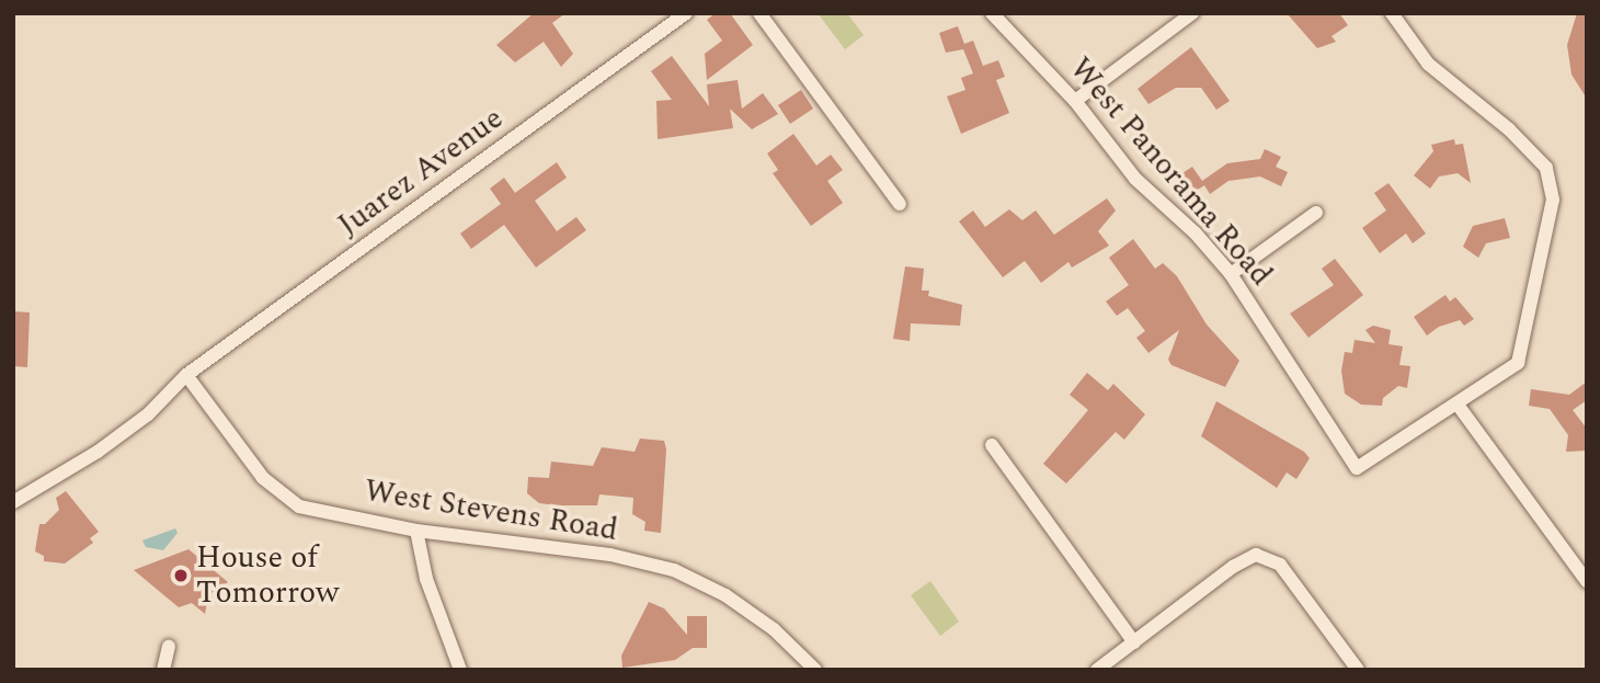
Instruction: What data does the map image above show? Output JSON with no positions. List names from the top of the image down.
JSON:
{
  "streets": {
    "street": ["Juarez Avenue", "West Panorama Road", "West Stevens Road"]
  },
  "crossings": [
    ["Juarez Avenue", "West Stevens Road"]
  ],
  "places": ["House of Tomorrow"]
}
